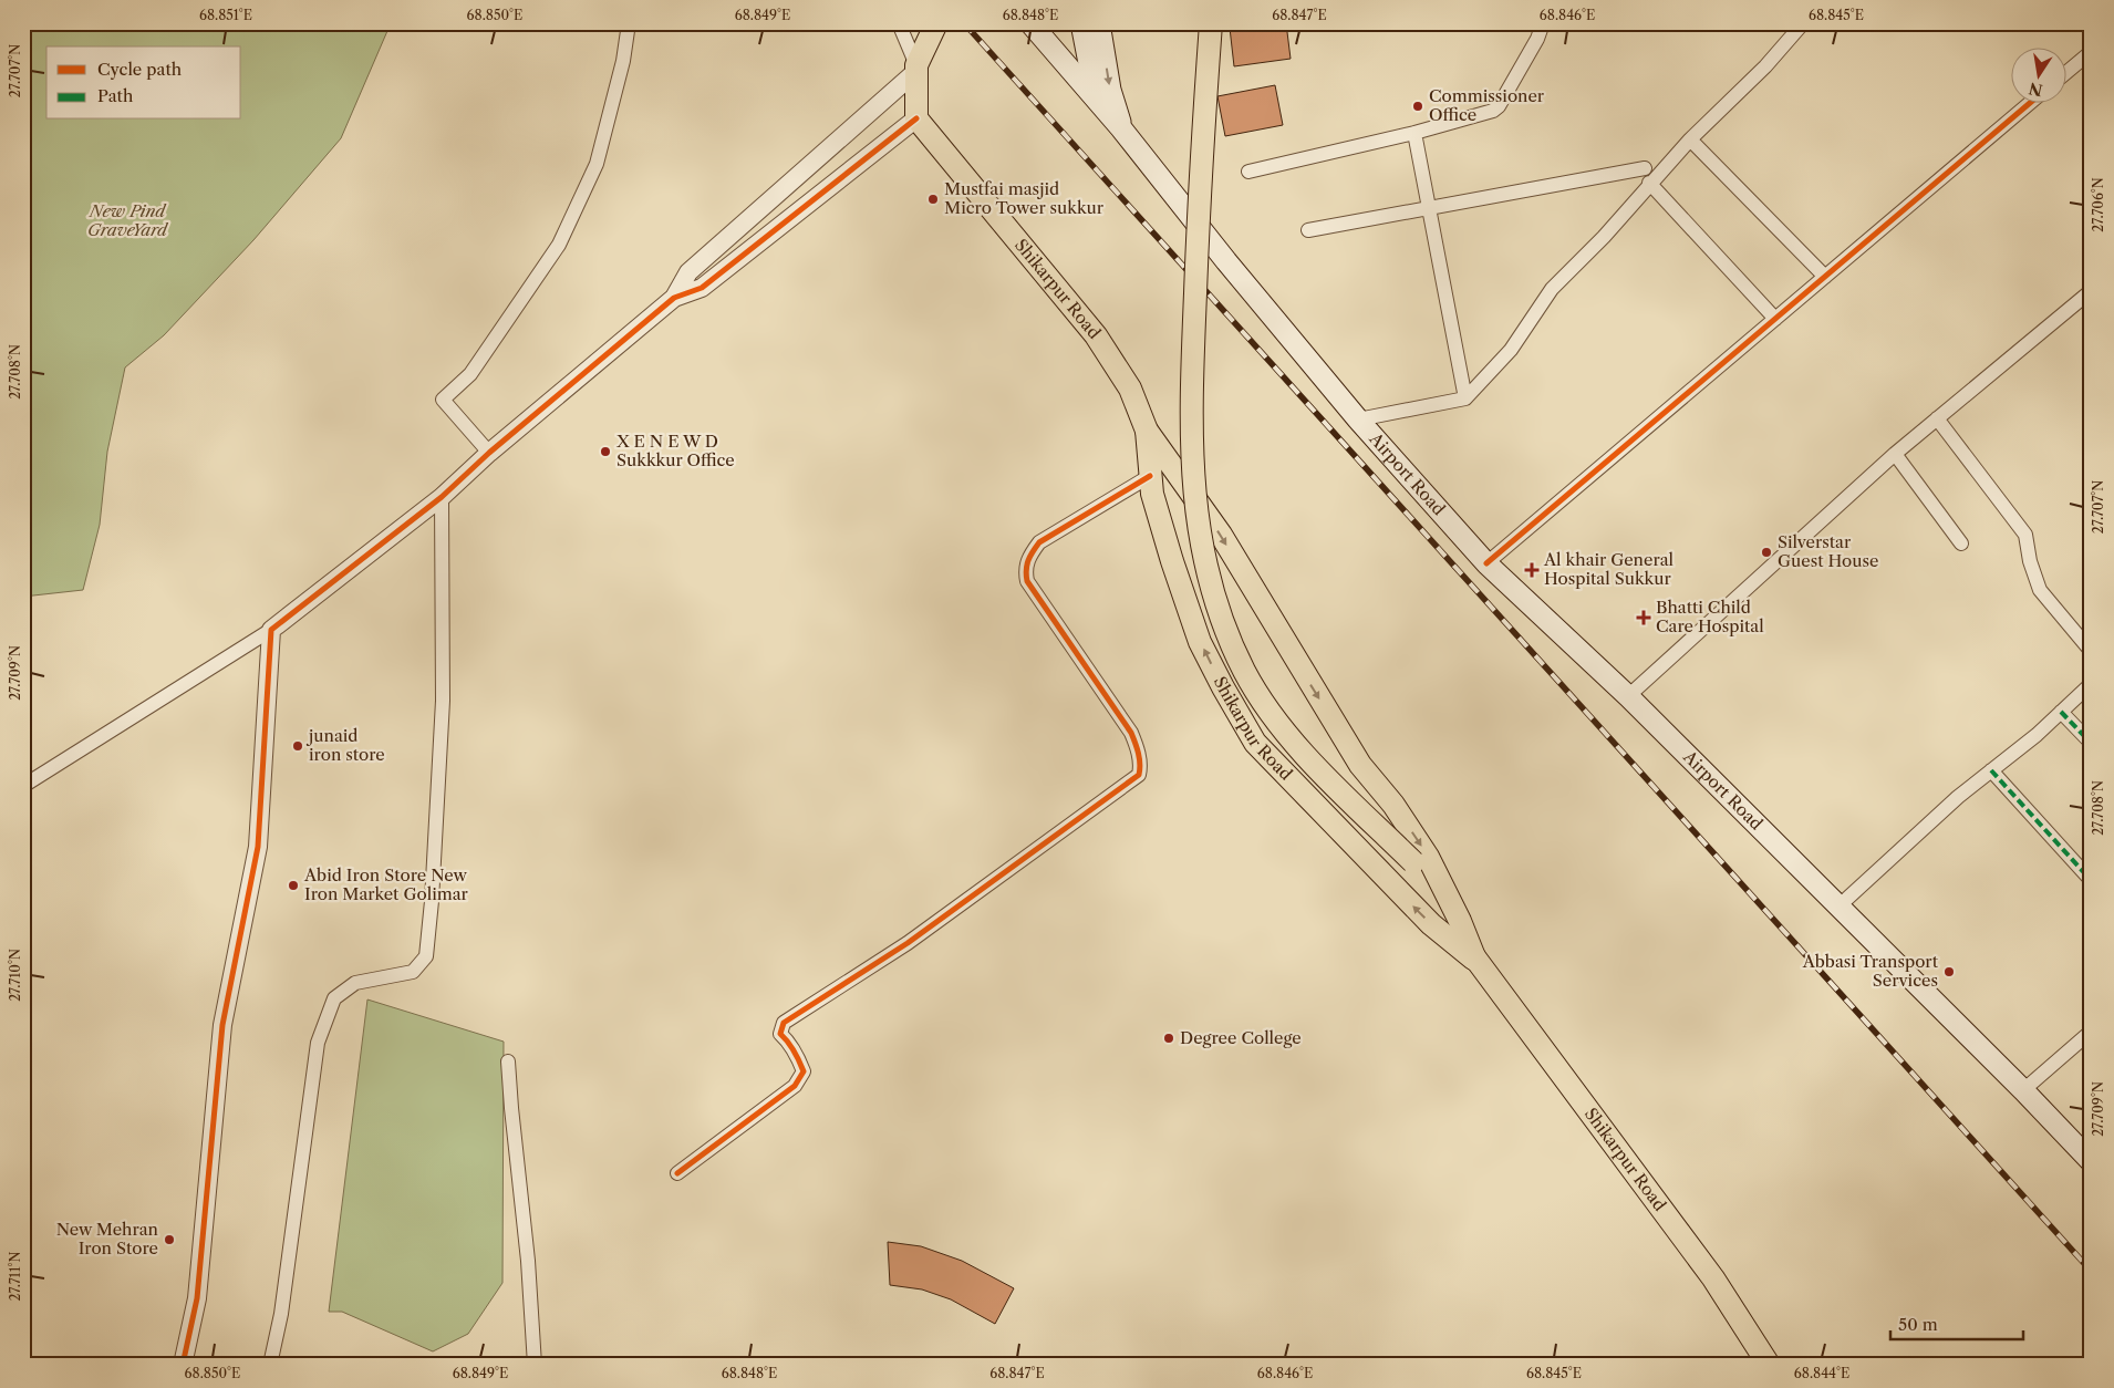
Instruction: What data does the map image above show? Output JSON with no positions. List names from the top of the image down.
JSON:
{
  "streets": {
    "main road": ["Shikarpur Road", "Airport Road"]
  },
  "parks": ["New Pind GraveYard"],
  "places": {
    "other": [
      "Commissioner Office",
      "Mustfai masjid Micro Tower sukkur",
      "X E N E W D Sukkkur Office",
      "Silverstar Guest House",
      "junaid iron store",
      "Abid Iron Store New Iron Market Golimar",
      "Abbasi Transport Services",
      "Degree College",
      "New Mehran Iron Store"
    ],
    "health": ["Al khair General Hospital Sukkur", "Bhatti Child Care Hospital"]
  },
  "legend": ["Cycle path", "Path"],
  "scale_bar": "50 m",
  "north": "bottom",
  "coordinates": [
    "68.851°E",
    "68.850°E",
    "68.849°E",
    "68.848°E",
    "68.847°E",
    "68.846°E",
    "68.845°E",
    "27.707°N",
    "27.706°N",
    "27.708°N",
    "27.709°N",
    "27.710°N",
    "27.711°N",
    "68.844°E"
  ]
}
